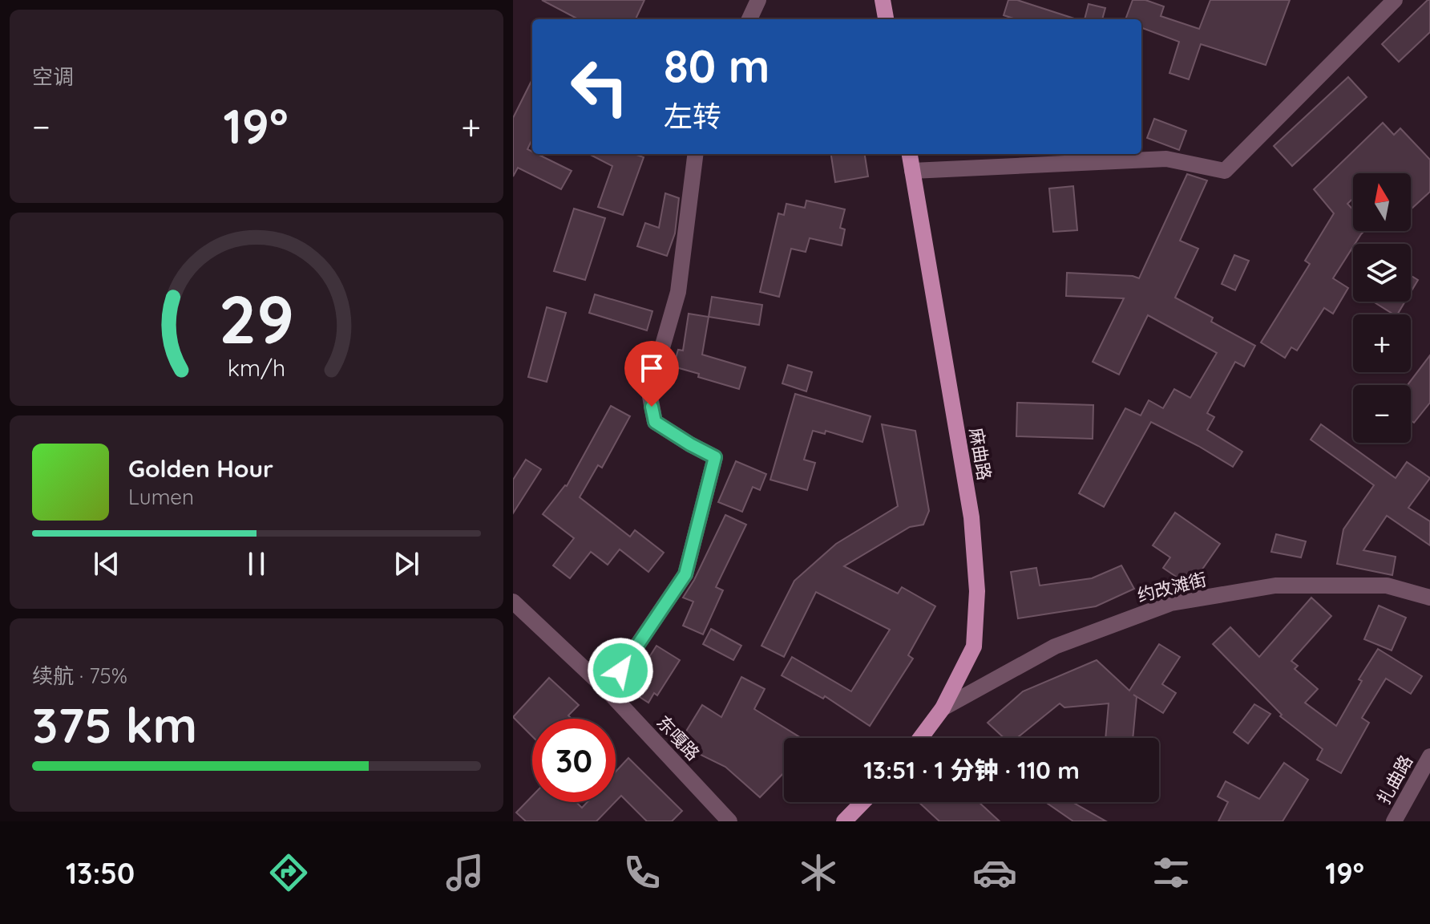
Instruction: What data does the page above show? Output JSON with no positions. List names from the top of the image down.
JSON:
{
  "streets": {
    "main road": ["麻曲路"],
    "street": ["约改滩街", "东嘎路", "扎曲路"]
  },
  "crossings": [
    ["麻曲路", "约改滩街"]
  ],
  "north": "top",
  "page": {
    "tile": [
      "空调",
      ["续航 · 75%", "375 km"]
    ],
    "turn": ["80 m", "左转"],
    "heat": ["−", "19°", "+"],
    "map_buttons": ["+", "−"],
    "song": ["Golden Hour", "Lumen"],
    "limit": "30",
    "trip": "13:51 · 1 分钟 · 110 m",
    "tabs": ["13:50", "19°"],
    "gauge": ["29", "km/h"]
  }
}
